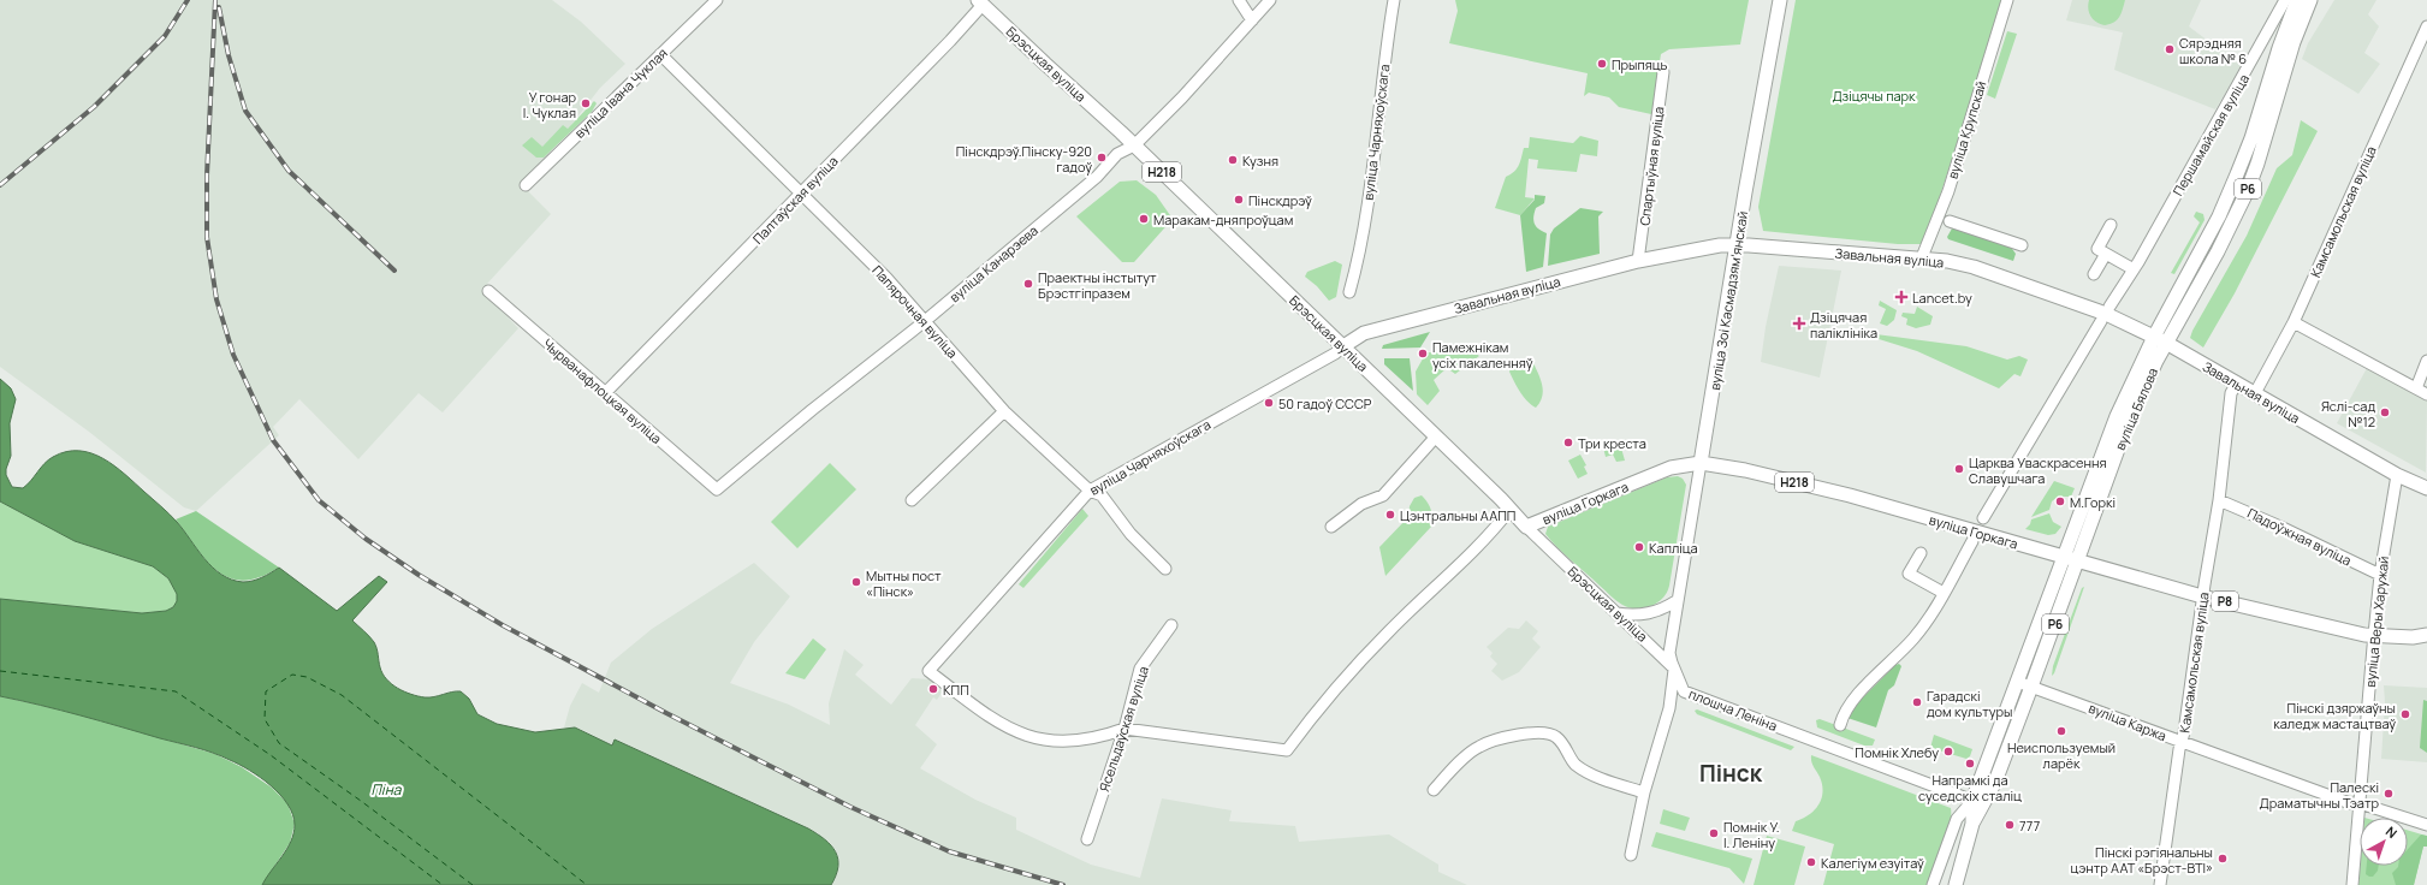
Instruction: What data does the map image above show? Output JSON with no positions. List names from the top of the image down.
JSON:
{
  "streets": {
    "main road": [
      "Брэсцкая вуліца",
      "Н218",
      "Р6",
      "Завальная вуліца",
      "вуліца Зоі Касмадзямʼянскай",
      "вуліца Бялова",
      "вуліца Горкага",
      "Р8"
    ],
    "street": [
      "вуліца Івана Чуклая",
      "вуліца Крупскай",
      "вуліца Чарняхоўскага",
      "Першамайская вуліца",
      "Спартыўная вуліца",
      "Палтаўская вуліца",
      "Камсамольская вуліца",
      "вуліца Канарэева",
      "Папярочная вуліца",
      "Чырванафлоцкая вуліца",
      "Падоўжная вуліца",
      "вуліца Веры Харужай",
      "плошча Леніна",
      "вуліца Каржа",
      "Ясельдаўская вуліца"
    ]
  },
  "crossings": [
    ["Брэсцкая вуліца", "вуліца Чарняхоўскага"],
    ["Брэсцкая вуліца", "Палтаўская вуліца"],
    ["Брэсцкая вуліца", "Завальная вуліца"],
    ["Брэсцкая вуліца", "вуліца Канарэева"],
    ["Брэсцкая вуліца", "вуліца Зоі Касмадзямʼянскай"],
    ["Брэсцкая вуліца", "вуліца Горкага"],
    ["Брэсцкая вуліца", "плошча Леніна"],
    ["вуліца Івана Чуклая", "Папярочная вуліца"],
    ["вуліца Крупскай", "Завальная вуліца"],
    ["вуліца Чарняхоўскага", "Завальная вуліца"],
    ["вуліца Чарняхоўскага", "Папярочная вуліца"],
    ["вуліца Чарняхоўскага", "Ясельдаўская вуліца"],
    ["Спартыўная вуліца", "Завальная вуліца"],
    ["Палтаўская вуліца", "Папярочная вуліца"],
    ["Палтаўская вуліца", "Чырванафлоцкая вуліца"],
    ["Камсамольская вуліца", "Завальная вуліца"],
    ["Камсамольская вуліца", "вуліца Горкага"],
    ["Камсамольская вуліца", "Падоўжная вуліца"],
    ["Камсамольская вуліца", "вуліца Каржа"],
    ["Завальная вуліца", "вуліца Зоі Касмадзямʼянскай"],
    ["Завальная вуліца", "вуліца Бялова"],
    ["Завальная вуліца", "вуліца Веры Харужай"],
    ["вуліца Канарэева", "Папярочная вуліца"],
    ["вуліца Канарэева", "Чырванафлоцкая вуліца"],
    ["вуліца Зоі Касмадзямʼянскай", "вуліца Горкага"],
    ["вуліца Зоі Касмадзямʼянскай", "плошча Леніна"],
    ["вуліца Бялова", "вуліца Горкага"],
    ["вуліца Бялова", "плошча Леніна"],
    ["вуліца Бялова", "вуліца Каржа"],
    ["вуліца Горкага", "вуліца Веры Харужай"],
    ["Падоўжная вуліца", "вуліца Веры Харужай"],
    ["вуліца Веры Харужай", "вуліца Каржа"]
  ],
  "districts": ["Пінск"],
  "water": ["Піна"],
  "parks": ["Дзіцячы парк"],
  "places": {
    "other": [
      "Сярэдняя школа № 6",
      "Прыпяць",
      "У гонар І. Чуклая",
      "Пінскдрэў.Пінску-920 гадоў",
      "Кузня",
      "Пінскдрэў",
      "Маракам-дняпроўцам",
      "Праектны інстытут Брэстгіпразем",
      "Памежнікам усіх пакаленняў",
      "50 гадоў СССР",
      "Яслі-сад №12",
      "Три креста",
      "Царква Уваскрасення Славушчага",
      "М.Горкі",
      "Цэнтральны ААПП",
      "Капліца",
      "Мытны пост «Пінск»",
      "КПП",
      "Гарадскі дом культуры",
      "Пінскі дзяржаўны каледж мастацтваў",
      "Неиспользуемый ларёк",
      "Помнік Хлебу",
      "Напрамкі да суседскіх сталіц",
      "Палескі Драматычны Тэатр",
      "777",
      "Помнік У. І. Леніну",
      "Пінскі рэгіянальны цэнтр ААТ «Брэст-ВТІ»",
      "Калегіум езуітаў"
    ],
    "health": ["Lancet.by", "Дзіцячая паліклініка"]
  },
  "north": "top right"
}
